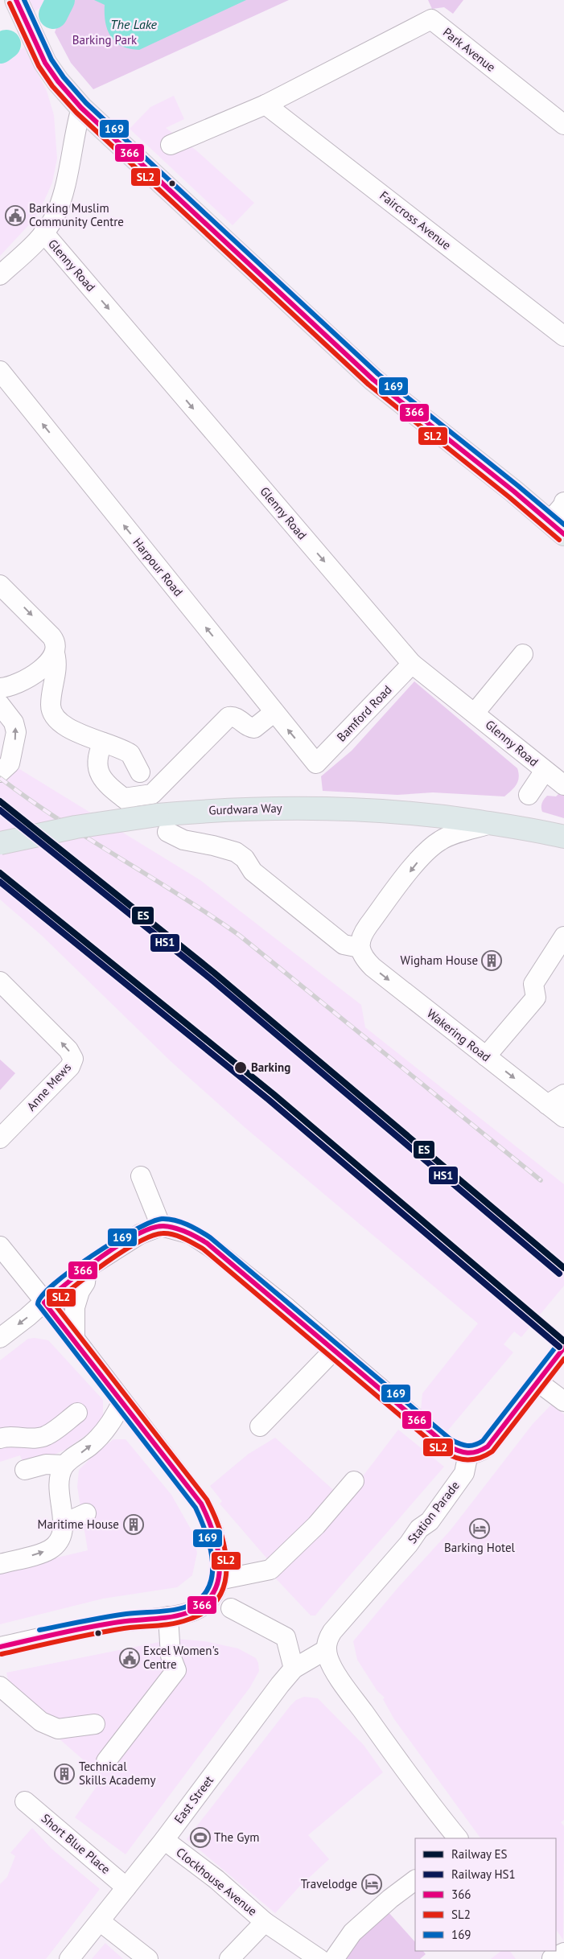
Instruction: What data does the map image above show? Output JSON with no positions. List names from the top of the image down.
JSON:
{
  "streets": {
    "main road": ["Gurdwara Way"],
    "street": [
      "Park Avenue",
      "Faircross Avenue",
      "Glenny Road",
      "Harpour Road",
      "Bamford Road",
      "Wakering Road",
      "Anne Mews",
      "Station Parade",
      "East Street",
      "Short Blue Place",
      "Clockhouse Avenue"
    ]
  },
  "crossings": [
    ["Park Avenue", "Faircross Avenue"],
    ["Glenny Road", "Bamford Road"],
    ["Harpour Road", "Bamford Road"],
    ["Gurdwara Way", "Wakering Road"],
    ["Station Parade", "East Street"],
    ["East Street", "Short Blue Place"],
    ["East Street", "Clockhouse Avenue"]
  ],
  "one_way": ["Glenny Road", "Wakering Road"],
  "water": ["The Lake"],
  "parks": ["Barking Park"],
  "places": {
    "public building": ["Barking Muslim Community Centre", "Excel Women's Centre"],
    "building": ["Wigham House", "Maritime House", "Technical Skills Academy"],
    "other": ["Barking"],
    "hotel": ["Barking Hotel", "Travelodge"],
    "sports": ["The Gym"]
  },
  "lines": [
    "transit line 366",
    "transit line 169",
    "transit line SL2",
    "rail line ES",
    "rail line HS1"
  ],
  "legend": [
    "Railway ES",
    "Railway HS1",
    "366",
    "SL2",
    "169"
  ]
}
